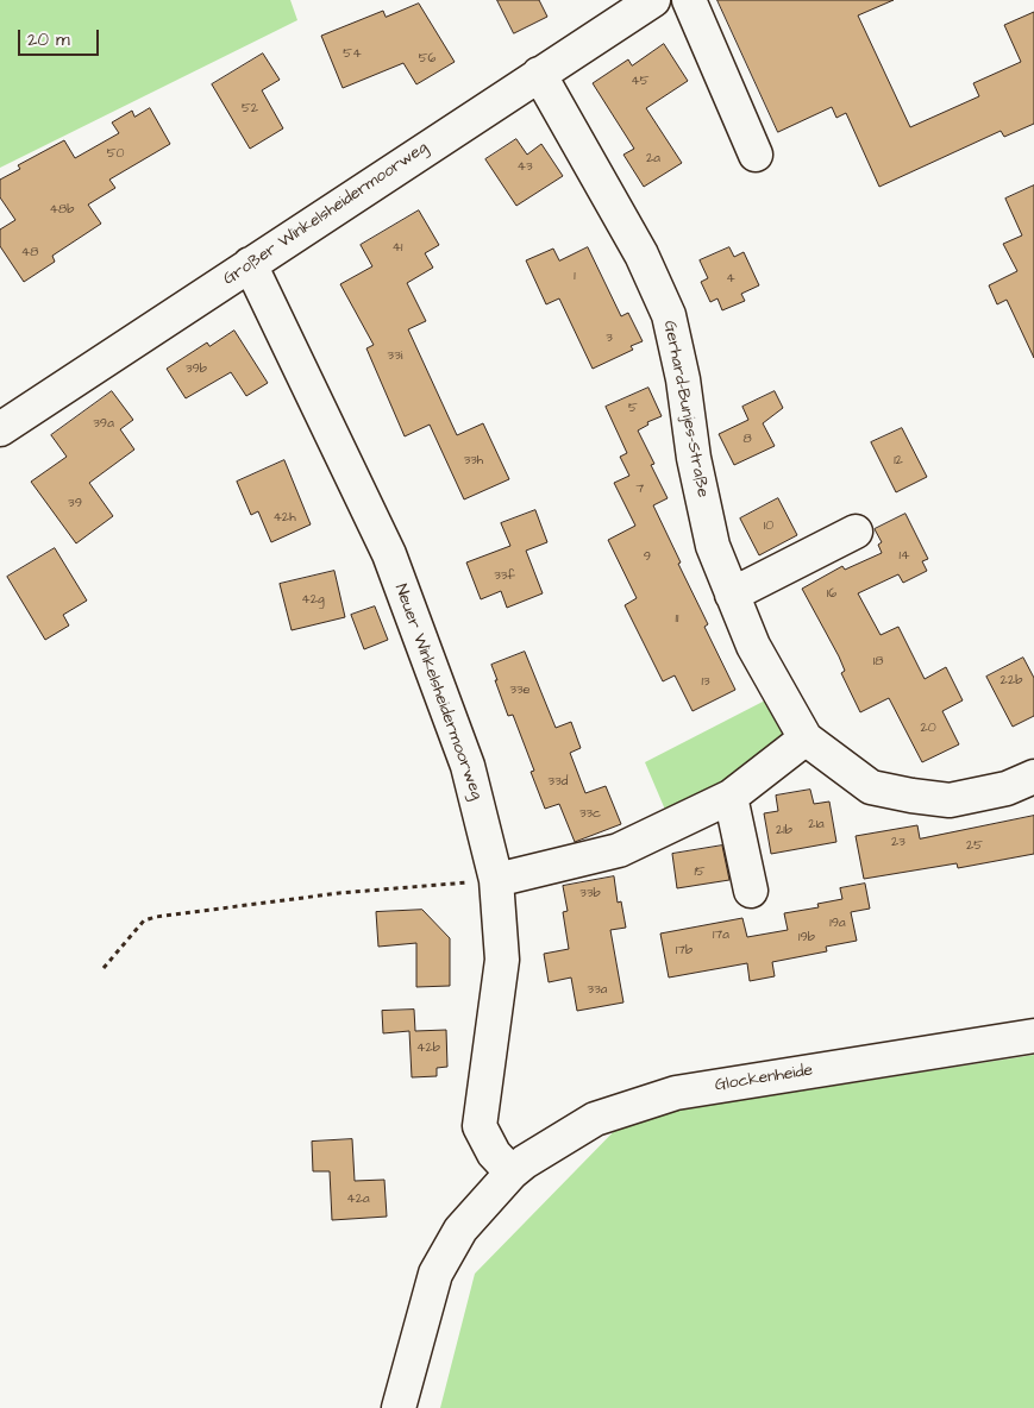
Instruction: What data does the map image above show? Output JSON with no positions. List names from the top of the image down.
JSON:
{
  "streets": {
    "street": [
      "Großer Winkelsheidermoorweg",
      "Gerhard-Bunjes-Straße",
      "Neuer Winkelsheidermoorweg",
      "Glockenheide"
    ]
  },
  "crossings": [
    ["Großer Winkelsheidermoorweg", "Gerhard-Bunjes-Straße"],
    ["Großer Winkelsheidermoorweg", "Neuer Winkelsheidermoorweg"],
    ["Neuer Winkelsheidermoorweg", "Glockenheide"]
  ],
  "house_numbers": [
    "54",
    "56",
    "45",
    "52",
    "50",
    "2a",
    "43",
    "48b",
    "41",
    "48",
    "1",
    "4",
    "3",
    "33i",
    "39b",
    "5",
    "39a",
    "8",
    "33h",
    "12",
    "7",
    "39",
    "42h",
    "10",
    "14",
    "9",
    "33f",
    "16",
    "42g",
    "11",
    "18",
    "22b",
    "13",
    "33e",
    "20",
    "33d",
    "33c",
    "21a",
    "21b",
    "23",
    "25",
    "15",
    "33b",
    "19a",
    "17a",
    "19b",
    "17b",
    "33a",
    "42b",
    "42a"
  ],
  "scale_bar": "20 m"
}
